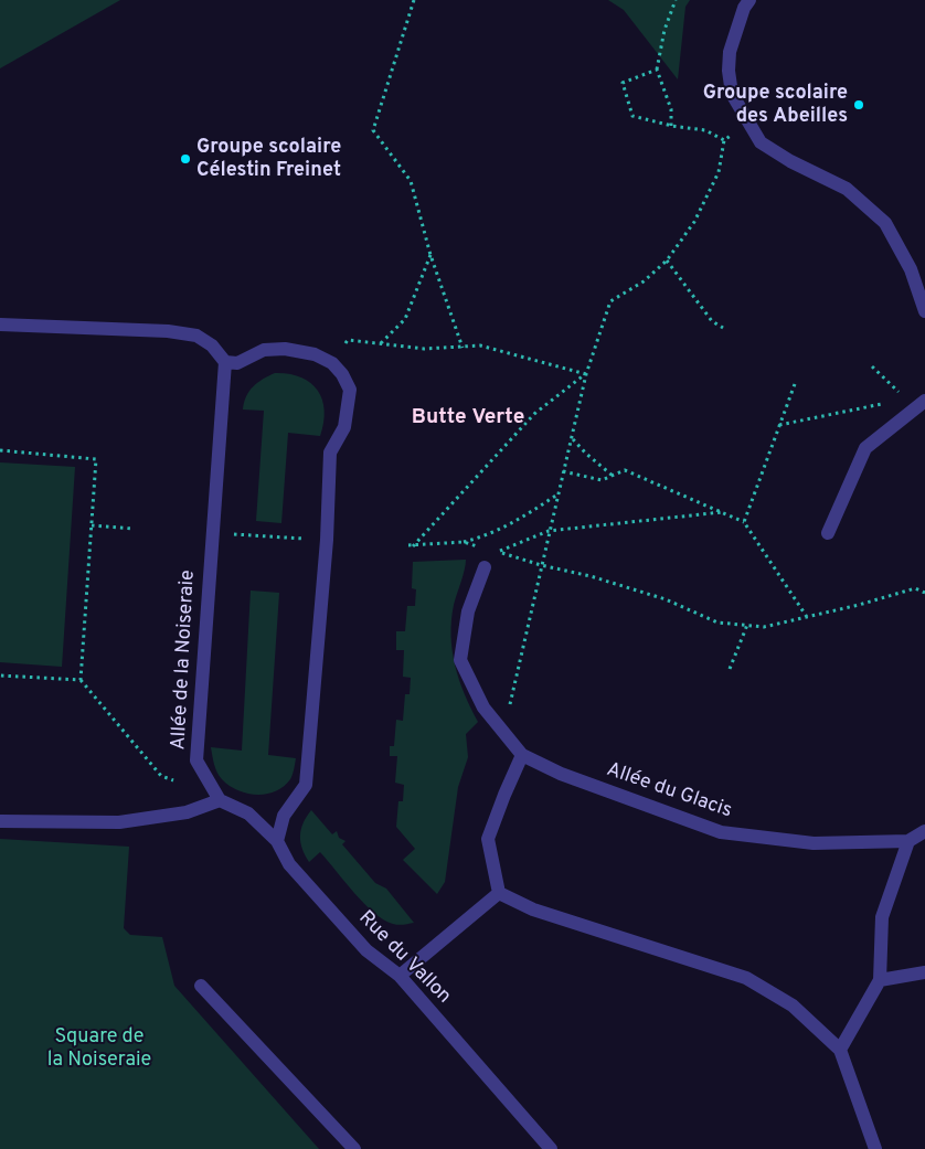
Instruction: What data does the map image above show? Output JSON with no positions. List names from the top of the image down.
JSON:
{
  "streets": {
    "street": ["Allée de la Noiseraie", "Allée du Glacis", "Rue du Vallon"]
  },
  "crossings": [
    ["Allée de la Noiseraie", "Rue du Vallon"]
  ],
  "districts": ["Butte Verte"],
  "parks": ["Square de la Noiseraie"],
  "places": ["Groupe scolaire des Abeilles", "Groupe scolaire Célestin Freinet"]
}
